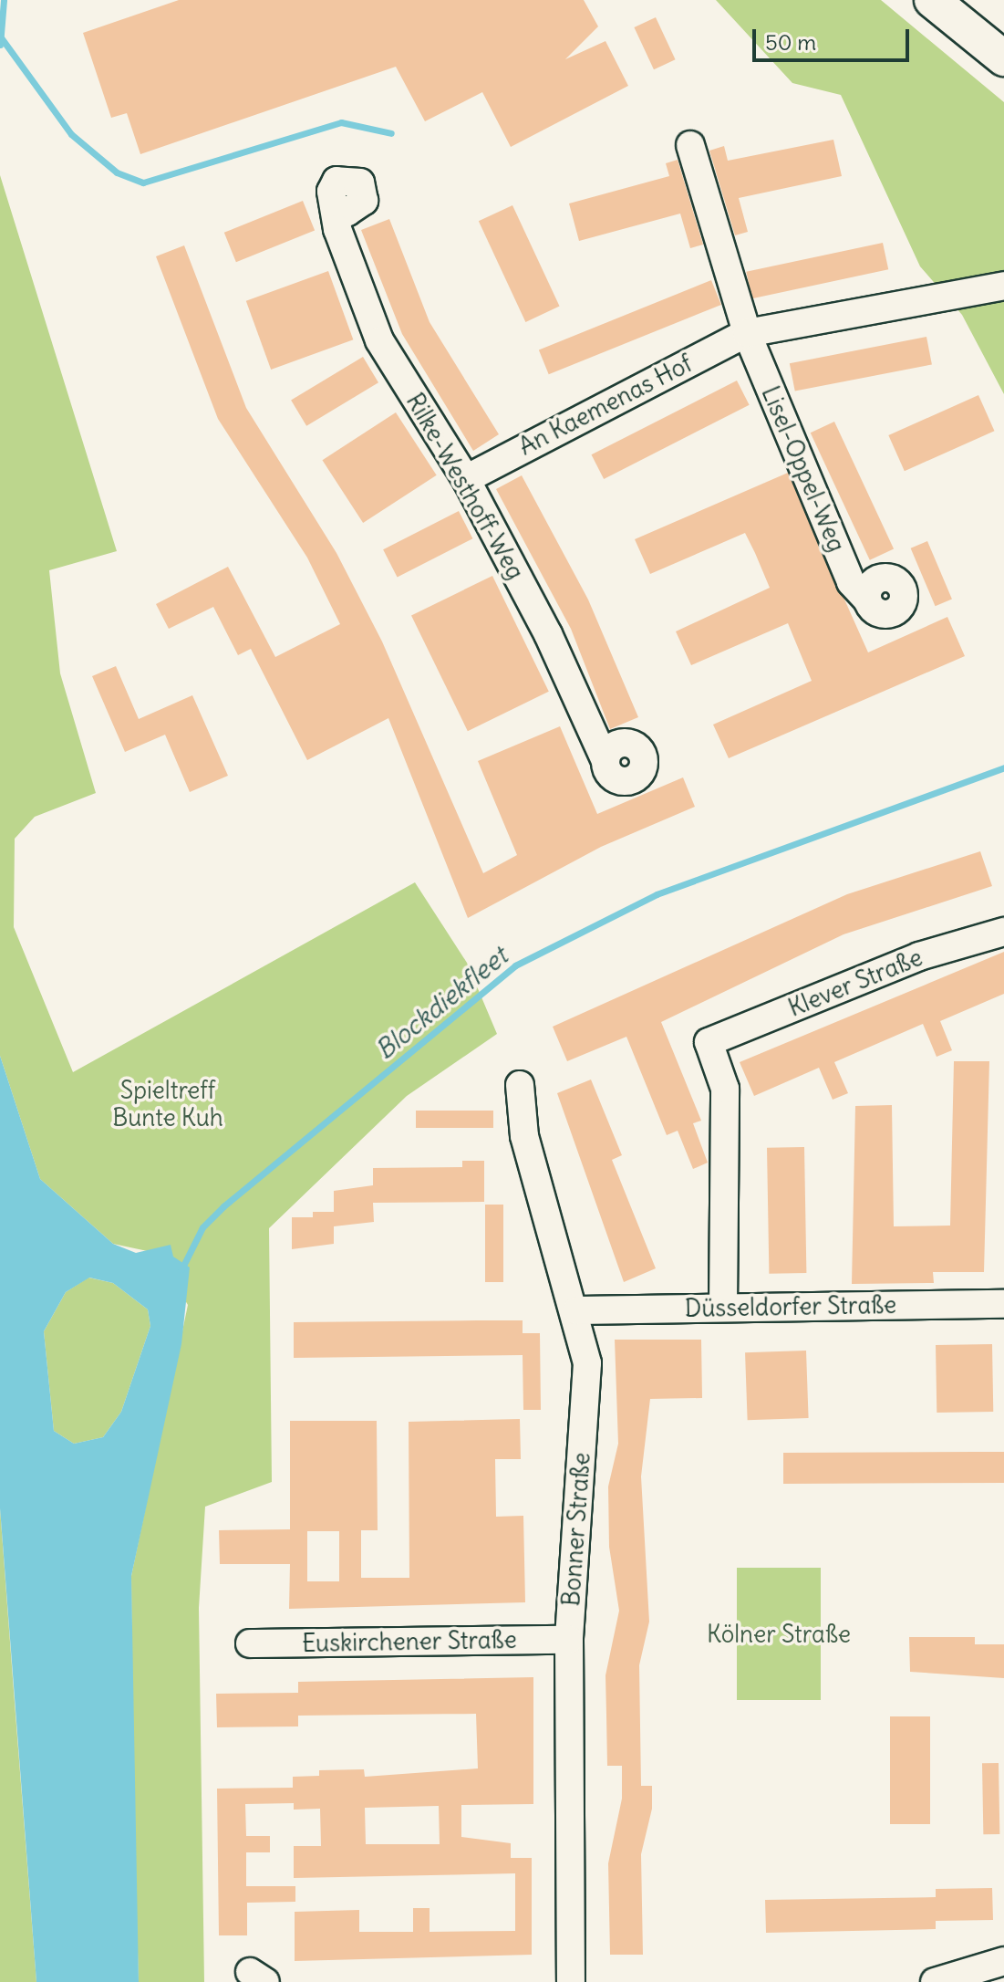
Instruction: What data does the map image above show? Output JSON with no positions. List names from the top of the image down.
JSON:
{
  "streets": {
    "street": [
      "An Kaemenas Hof",
      "Lisel-Oppel-Weg",
      "Rilke-Westhoff-Weg",
      "Klever Straße",
      "Düsseldorfer Straße",
      "Bonner Straße",
      "Euskirchener Straße"
    ]
  },
  "crossings": [
    ["An Kaemenas Hof", "Lisel-Oppel-Weg"],
    ["An Kaemenas Hof", "Rilke-Westhoff-Weg"],
    ["Klever Straße", "Düsseldorfer Straße"],
    ["Düsseldorfer Straße", "Bonner Straße"],
    ["Bonner Straße", "Euskirchener Straße"]
  ],
  "water": ["Blockdiekfleet"],
  "parks": ["Spieltreff Bunte Kuh", "Kölner Straße"],
  "scale_bar": "50 m"
}
